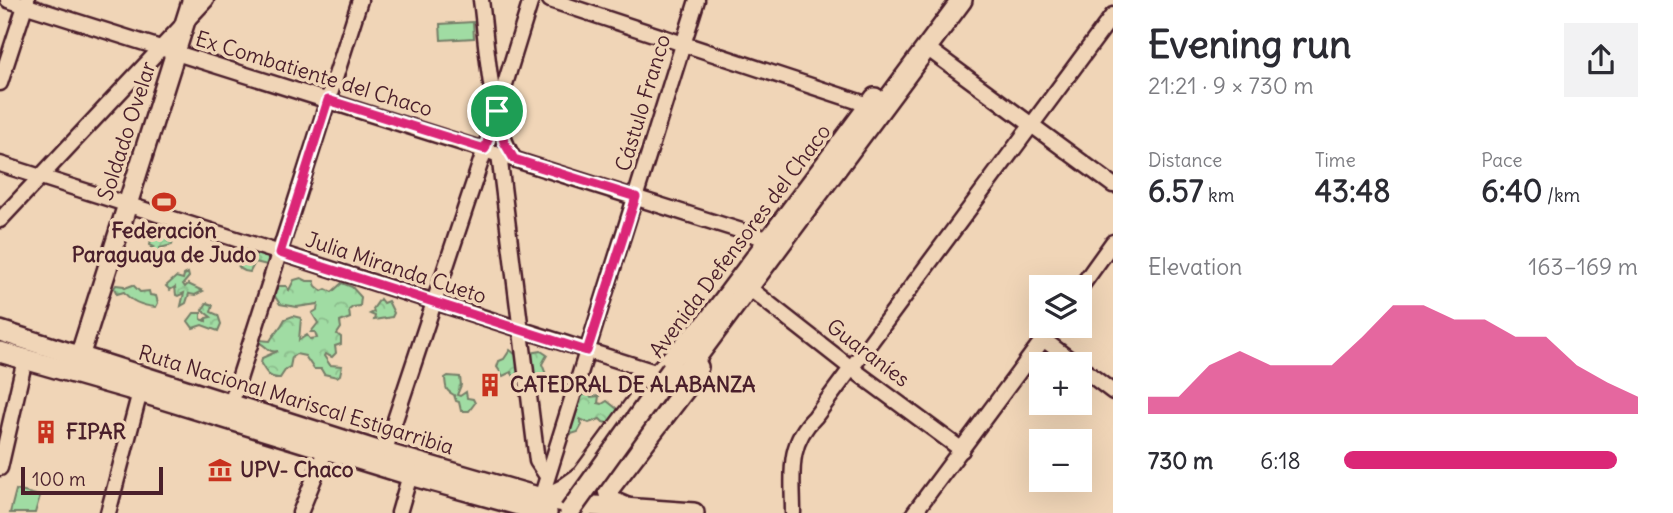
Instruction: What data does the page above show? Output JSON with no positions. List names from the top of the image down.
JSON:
{
  "streets": {
    "highway": ["Avenida Defensores del Chaco", "Ruta Nacional Mariscal Estigarribia"],
    "main road": ["Soldado Ovelar"],
    "street": [
      "Ex Combatiente del Chaco",
      "Cástulo Franco",
      "Julia Miranda Cueto",
      "Guaraníes"
    ]
  },
  "crossings": [
    ["Ex Combatiente del Chaco", "Cástulo Franco"],
    ["Ex Combatiente del Chaco", "Soldado Ovelar"],
    ["Ex Combatiente del Chaco", "Avenida Defensores del Chaco"],
    ["Cástulo Franco", "Julia Miranda Cueto"],
    ["Cástulo Franco", "Ruta Nacional Mariscal Estigarribia"],
    ["Soldado Ovelar", "Julia Miranda Cueto"],
    ["Soldado Ovelar", "Ruta Nacional Mariscal Estigarribia"],
    ["Avenida Defensores del Chaco", "Julia Miranda Cueto"],
    ["Avenida Defensores del Chaco", "Guaraníes"],
    ["Avenida Defensores del Chaco", "Ruta Nacional Mariscal Estigarribia"]
  ],
  "places": {
    "sports": ["Federación Paraguaya de Judo"],
    "building": ["CATEDRAL DE ALABANZA", "FIPAR"],
    "museum": ["UPV- Chaco"]
  },
  "scale_bar": "100 m",
  "page": {
    "heading": ["Evening run", "21:21 · 9 × 730 m"],
    "stats": [
      ["Distance", "6.57 km"],
      ["Time", "43:48"],
      ["Pace", "6:40 /km"]
    ],
    "chart": ["Elevation", "163–169 m"],
    "map_buttons": ["+", "−"],
    "list": [
      {
        "name": "730 m",
        "note": "6:18"
      }
    ],
    "scale": "100 m"
  }
}
